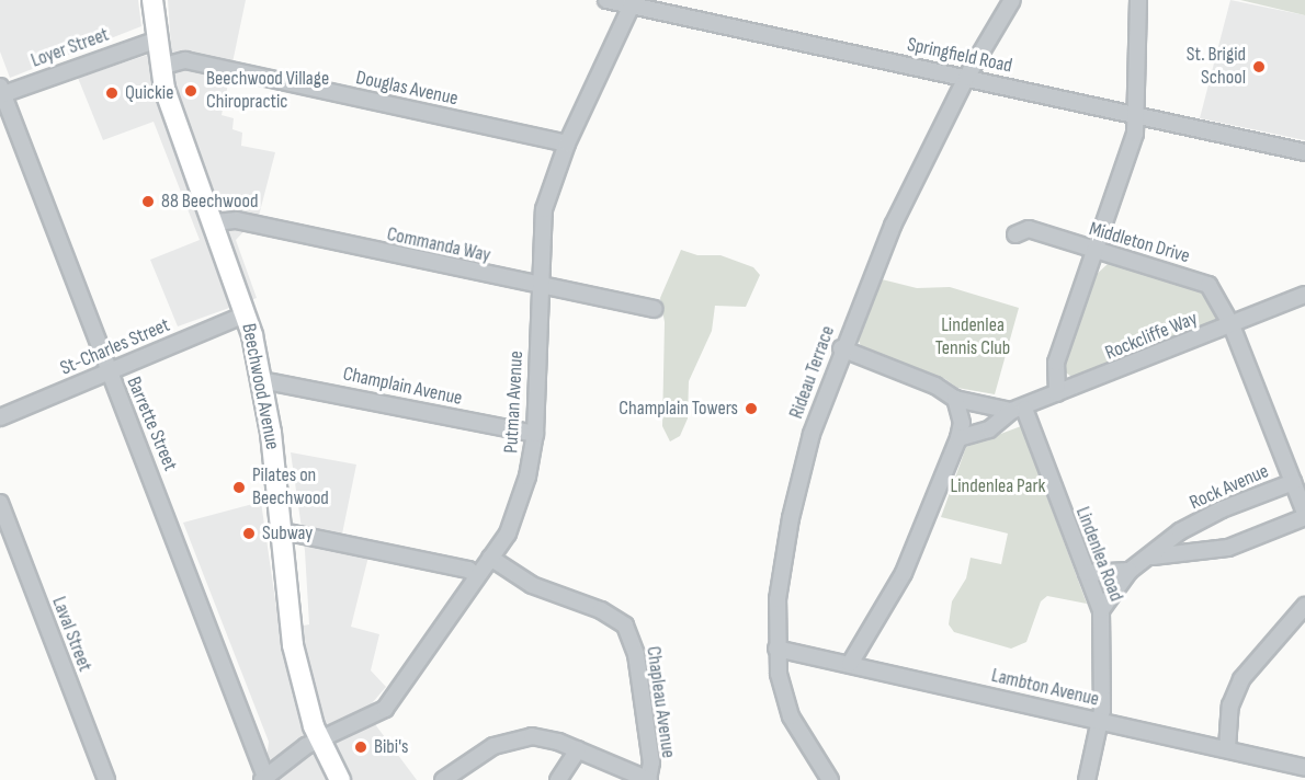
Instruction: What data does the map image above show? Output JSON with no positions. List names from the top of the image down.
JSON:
{
  "streets": {
    "main road": ["Beechwood Avenue"],
    "street": [
      "Loyer Street",
      "Springfield Road",
      "Douglas Avenue",
      "Middleton Drive",
      "Commanda Way",
      "Rockcliffe Way",
      "St-Charles Street",
      "Rideau Terrace",
      "Champlain Avenue",
      "Putman Avenue",
      "Barrette Street",
      "Rock Avenue",
      "Lindenlea Road",
      "Laval Street",
      "Lambton Avenue",
      "Chapleau Avenue"
    ]
  },
  "crossings": [
    ["Loyer Street", "Beechwood Avenue"],
    ["Loyer Street", "Barrette Street"],
    ["Springfield Road", "Rideau Terrace"],
    ["Springfield Road", "Putman Avenue"],
    ["Douglas Avenue", "Beechwood Avenue"],
    ["Douglas Avenue", "Putman Avenue"],
    ["Middleton Drive", "Rockcliffe Way"],
    ["Middleton Drive", "Rock Avenue"],
    ["Commanda Way", "Beechwood Avenue"],
    ["Commanda Way", "Putman Avenue"],
    ["Rockcliffe Way", "Lindenlea Road"],
    ["St-Charles Street", "Beechwood Avenue"],
    ["St-Charles Street", "Barrette Street"],
    ["Rideau Terrace", "Lambton Avenue"],
    ["Beechwood Avenue", "Champlain Avenue"],
    ["Beechwood Avenue", "Putman Avenue"],
    ["Champlain Avenue", "Putman Avenue"],
    ["Putman Avenue", "Barrette Street"],
    ["Putman Avenue", "Chapleau Avenue"],
    ["Rock Avenue", "Lindenlea Road"],
    ["Lindenlea Road", "Lambton Avenue"]
  ],
  "parks": ["Lindenlea Tennis Club", "Lindenlea Park"],
  "places": [
    "St. Brigid School",
    "Beechwood Village Chiropractic",
    "Quickie",
    "88 Beechwood",
    "Champlain Towers",
    "Pilates on Beechwood",
    "Subway",
    "Bibi's"
  ]
}
